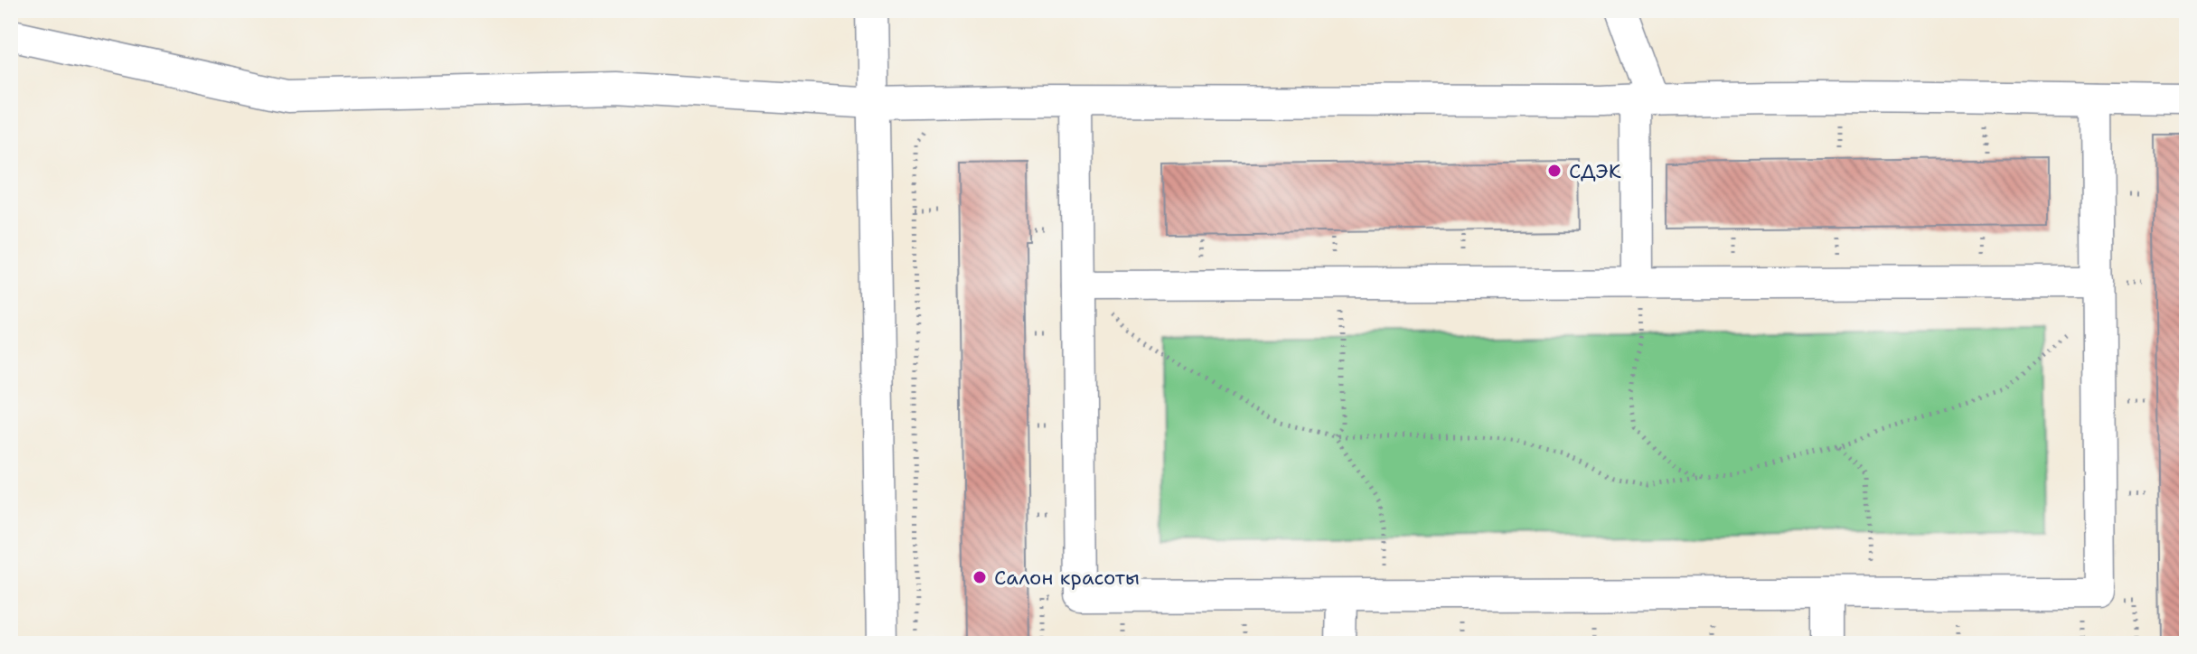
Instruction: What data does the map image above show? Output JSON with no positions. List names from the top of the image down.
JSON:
{
  "places": ["СДЭК", "Салон красоты"]
}
